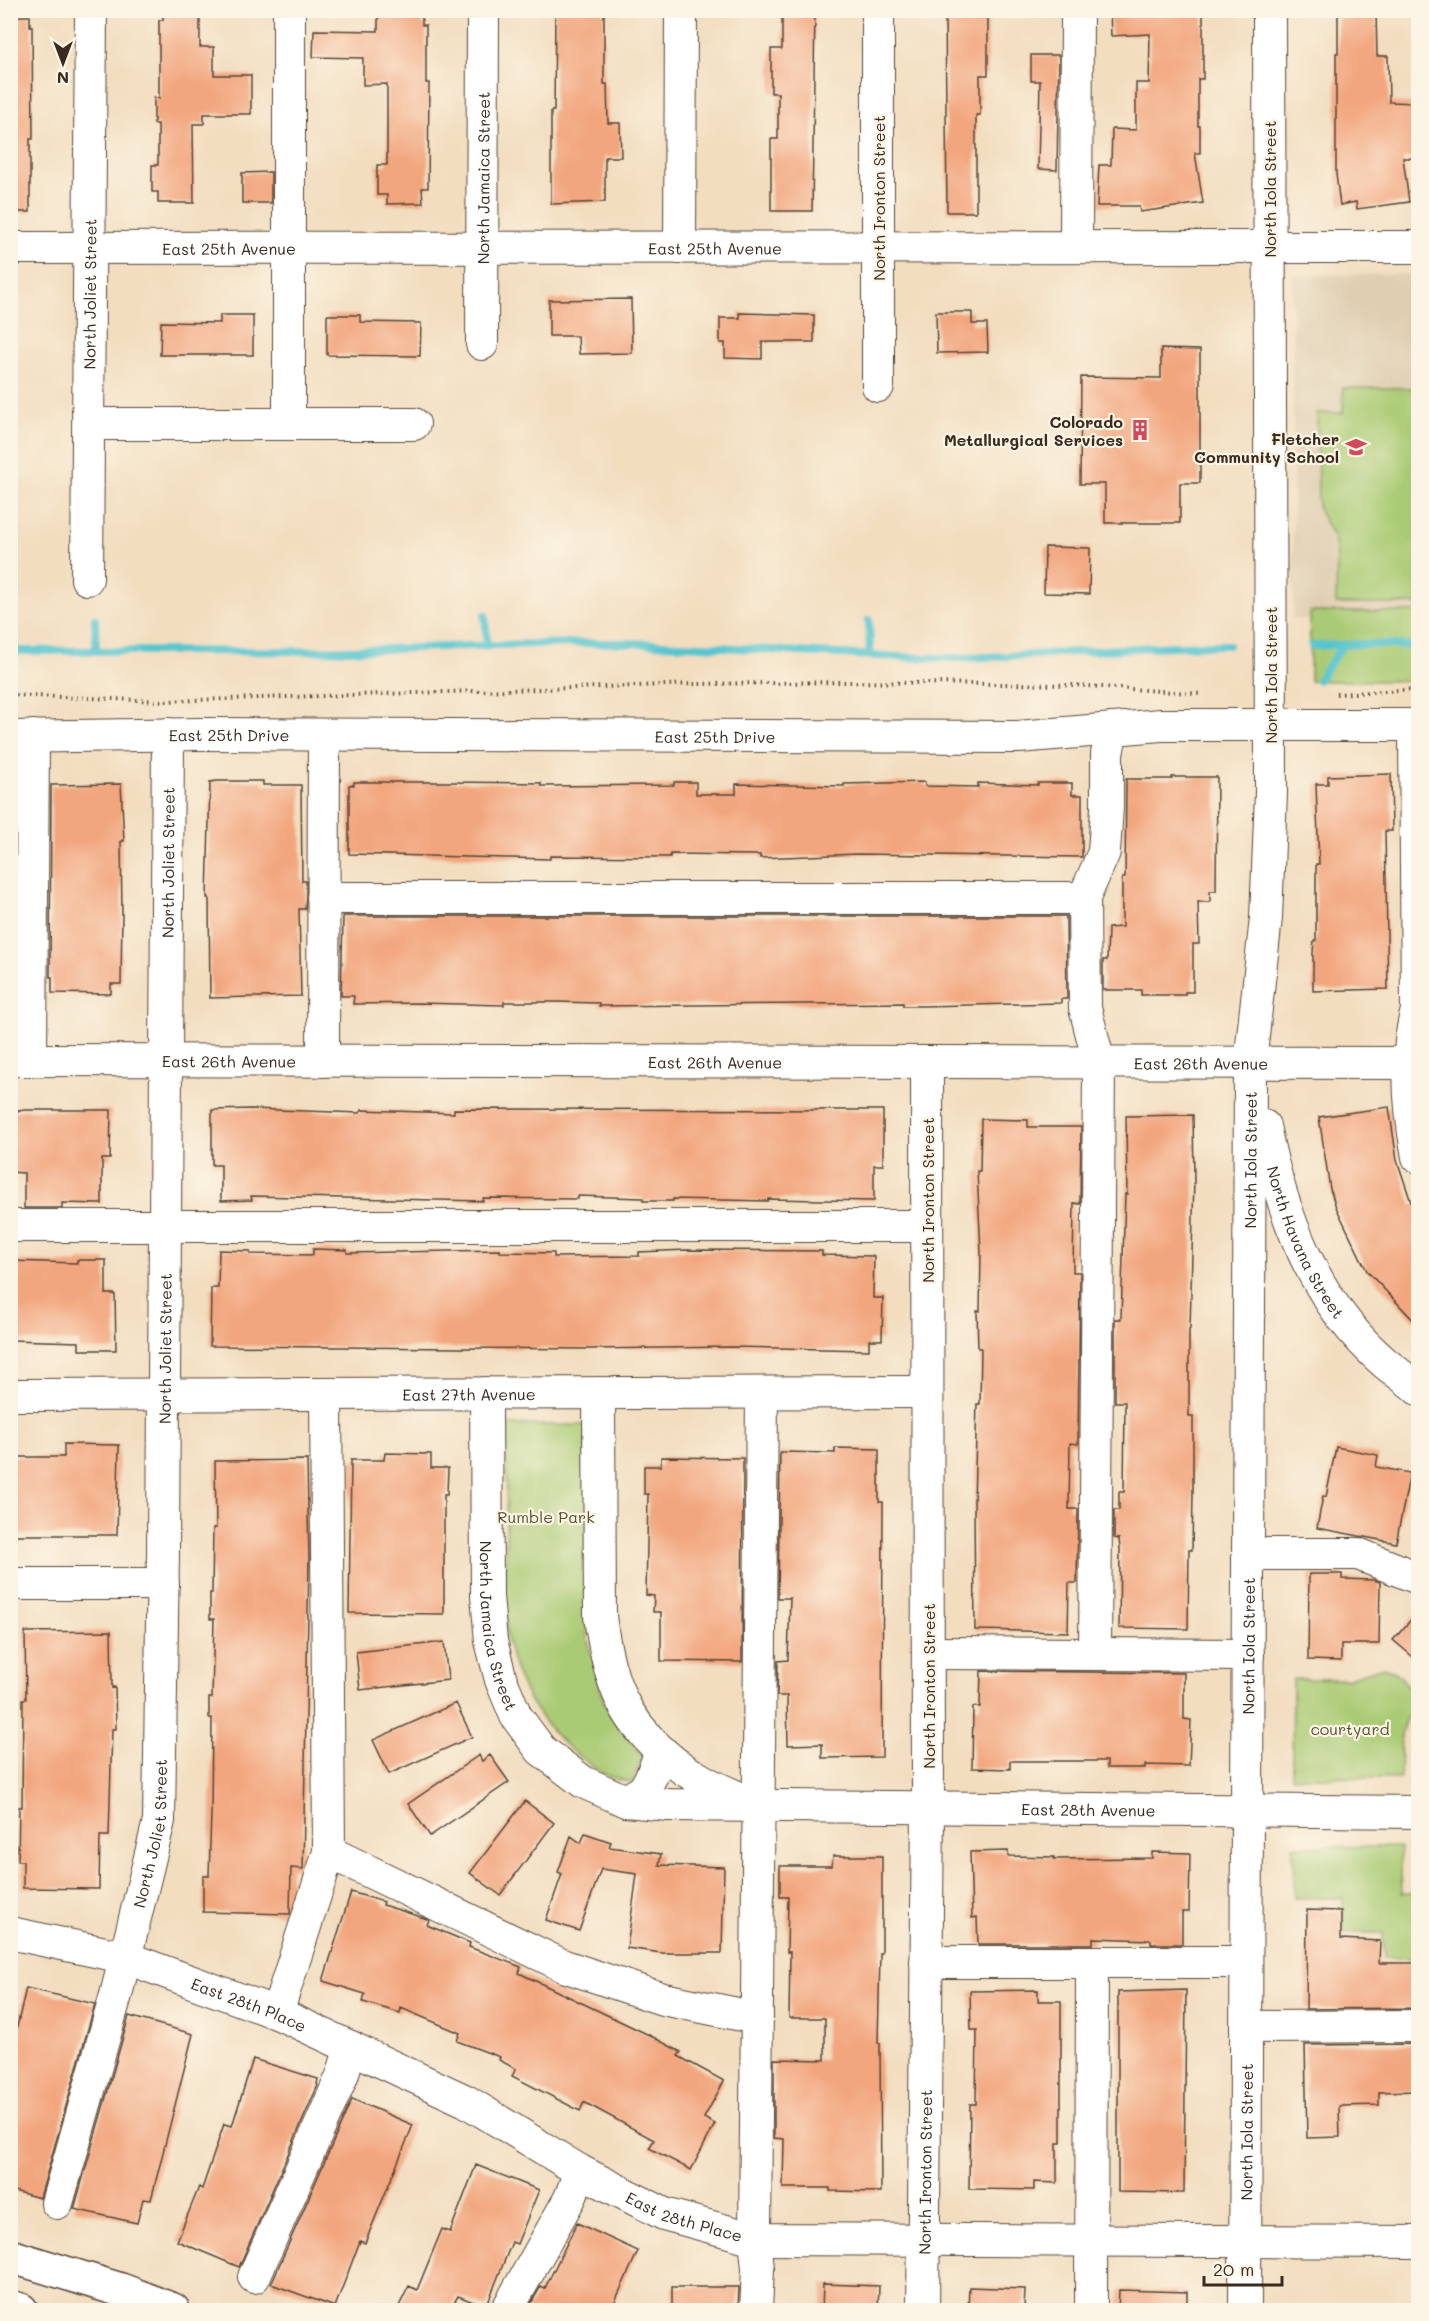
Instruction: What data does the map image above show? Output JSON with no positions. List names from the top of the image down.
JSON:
{
  "streets": {
    "street": [
      "North Jamaica Street",
      "North Iola Street",
      "North Ironton Street",
      "East 25th Avenue",
      "North Joliet Street",
      "East 25th Drive",
      "East 26th Avenue",
      "North Havana Street",
      "East 27th Avenue",
      "East 28th Avenue",
      "East 28th Place"
    ]
  },
  "crossings": [
    ["North Jamaica Street", "East 25th Avenue"],
    ["North Jamaica Street", "East 27th Avenue"],
    ["North Jamaica Street", "East 28th Avenue"],
    ["North Iola Street", "East 25th Avenue"],
    ["North Iola Street", "East 25th Drive"],
    ["North Iola Street", "East 26th Avenue"],
    ["North Iola Street", "North Havana Street"],
    ["North Iola Street", "East 28th Avenue"],
    ["North Iola Street", "East 28th Place"],
    ["North Ironton Street", "East 25th Avenue"],
    ["North Ironton Street", "East 26th Avenue"],
    ["North Ironton Street", "East 27th Avenue"],
    ["North Ironton Street", "East 28th Avenue"],
    ["North Ironton Street", "East 28th Place"],
    ["East 25th Avenue", "North Joliet Street"],
    ["North Joliet Street", "East 25th Drive"],
    ["North Joliet Street", "East 26th Avenue"],
    ["North Joliet Street", "East 27th Avenue"],
    ["North Joliet Street", "East 28th Place"],
    ["East 26th Avenue", "North Havana Street"]
  ],
  "parks": ["Rumble Park", "courtyard"],
  "places": {
    "building": ["Colorado Metallurgical Services"],
    "school or university": ["Fletcher Community School"]
  },
  "scale_bar": "20 m",
  "north": "bottom"
}
